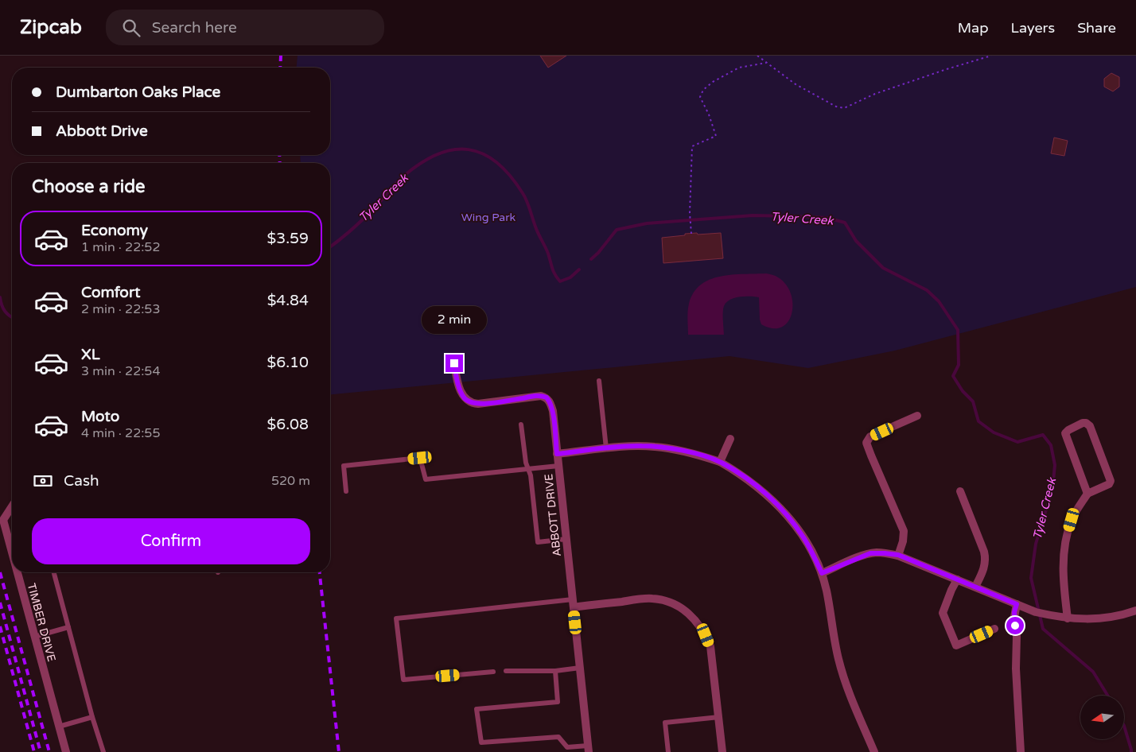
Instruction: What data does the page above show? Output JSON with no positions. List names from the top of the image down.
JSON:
{
  "streets": {
    "street": ["ABBOTT DRIVE", "TIMBER DRIVE"]
  },
  "water": ["Tyler Creek"],
  "parks": ["Wing Park"],
  "north": "left",
  "page": {
    "header": "Zipcab",
    "search": "Search here",
    "nav": ["Map", "Layers", "Share"],
    "banner": ["Dumbarton Oaks Place", "Abbott Drive"],
    "heading": "Choose a ride",
    "list": [
      {
        "name": "Economy",
        "note": "1 min · 22:52",
        "value": "$3.59"
      },
      {
        "name": "Comfort",
        "note": "2 min · 22:53",
        "value": "$4.84"
      },
      {
        "name": "XL",
        "note": "3 min · 22:54",
        "value": "$6.10"
      },
      {
        "name": "Moto",
        "note": "4 min · 22:55",
        "value": "$6.08"
      }
    ],
    "bubble": "2 min",
    "pay": ["Cash", "520 m"],
    "buttons": "Confirm"
  }
}
